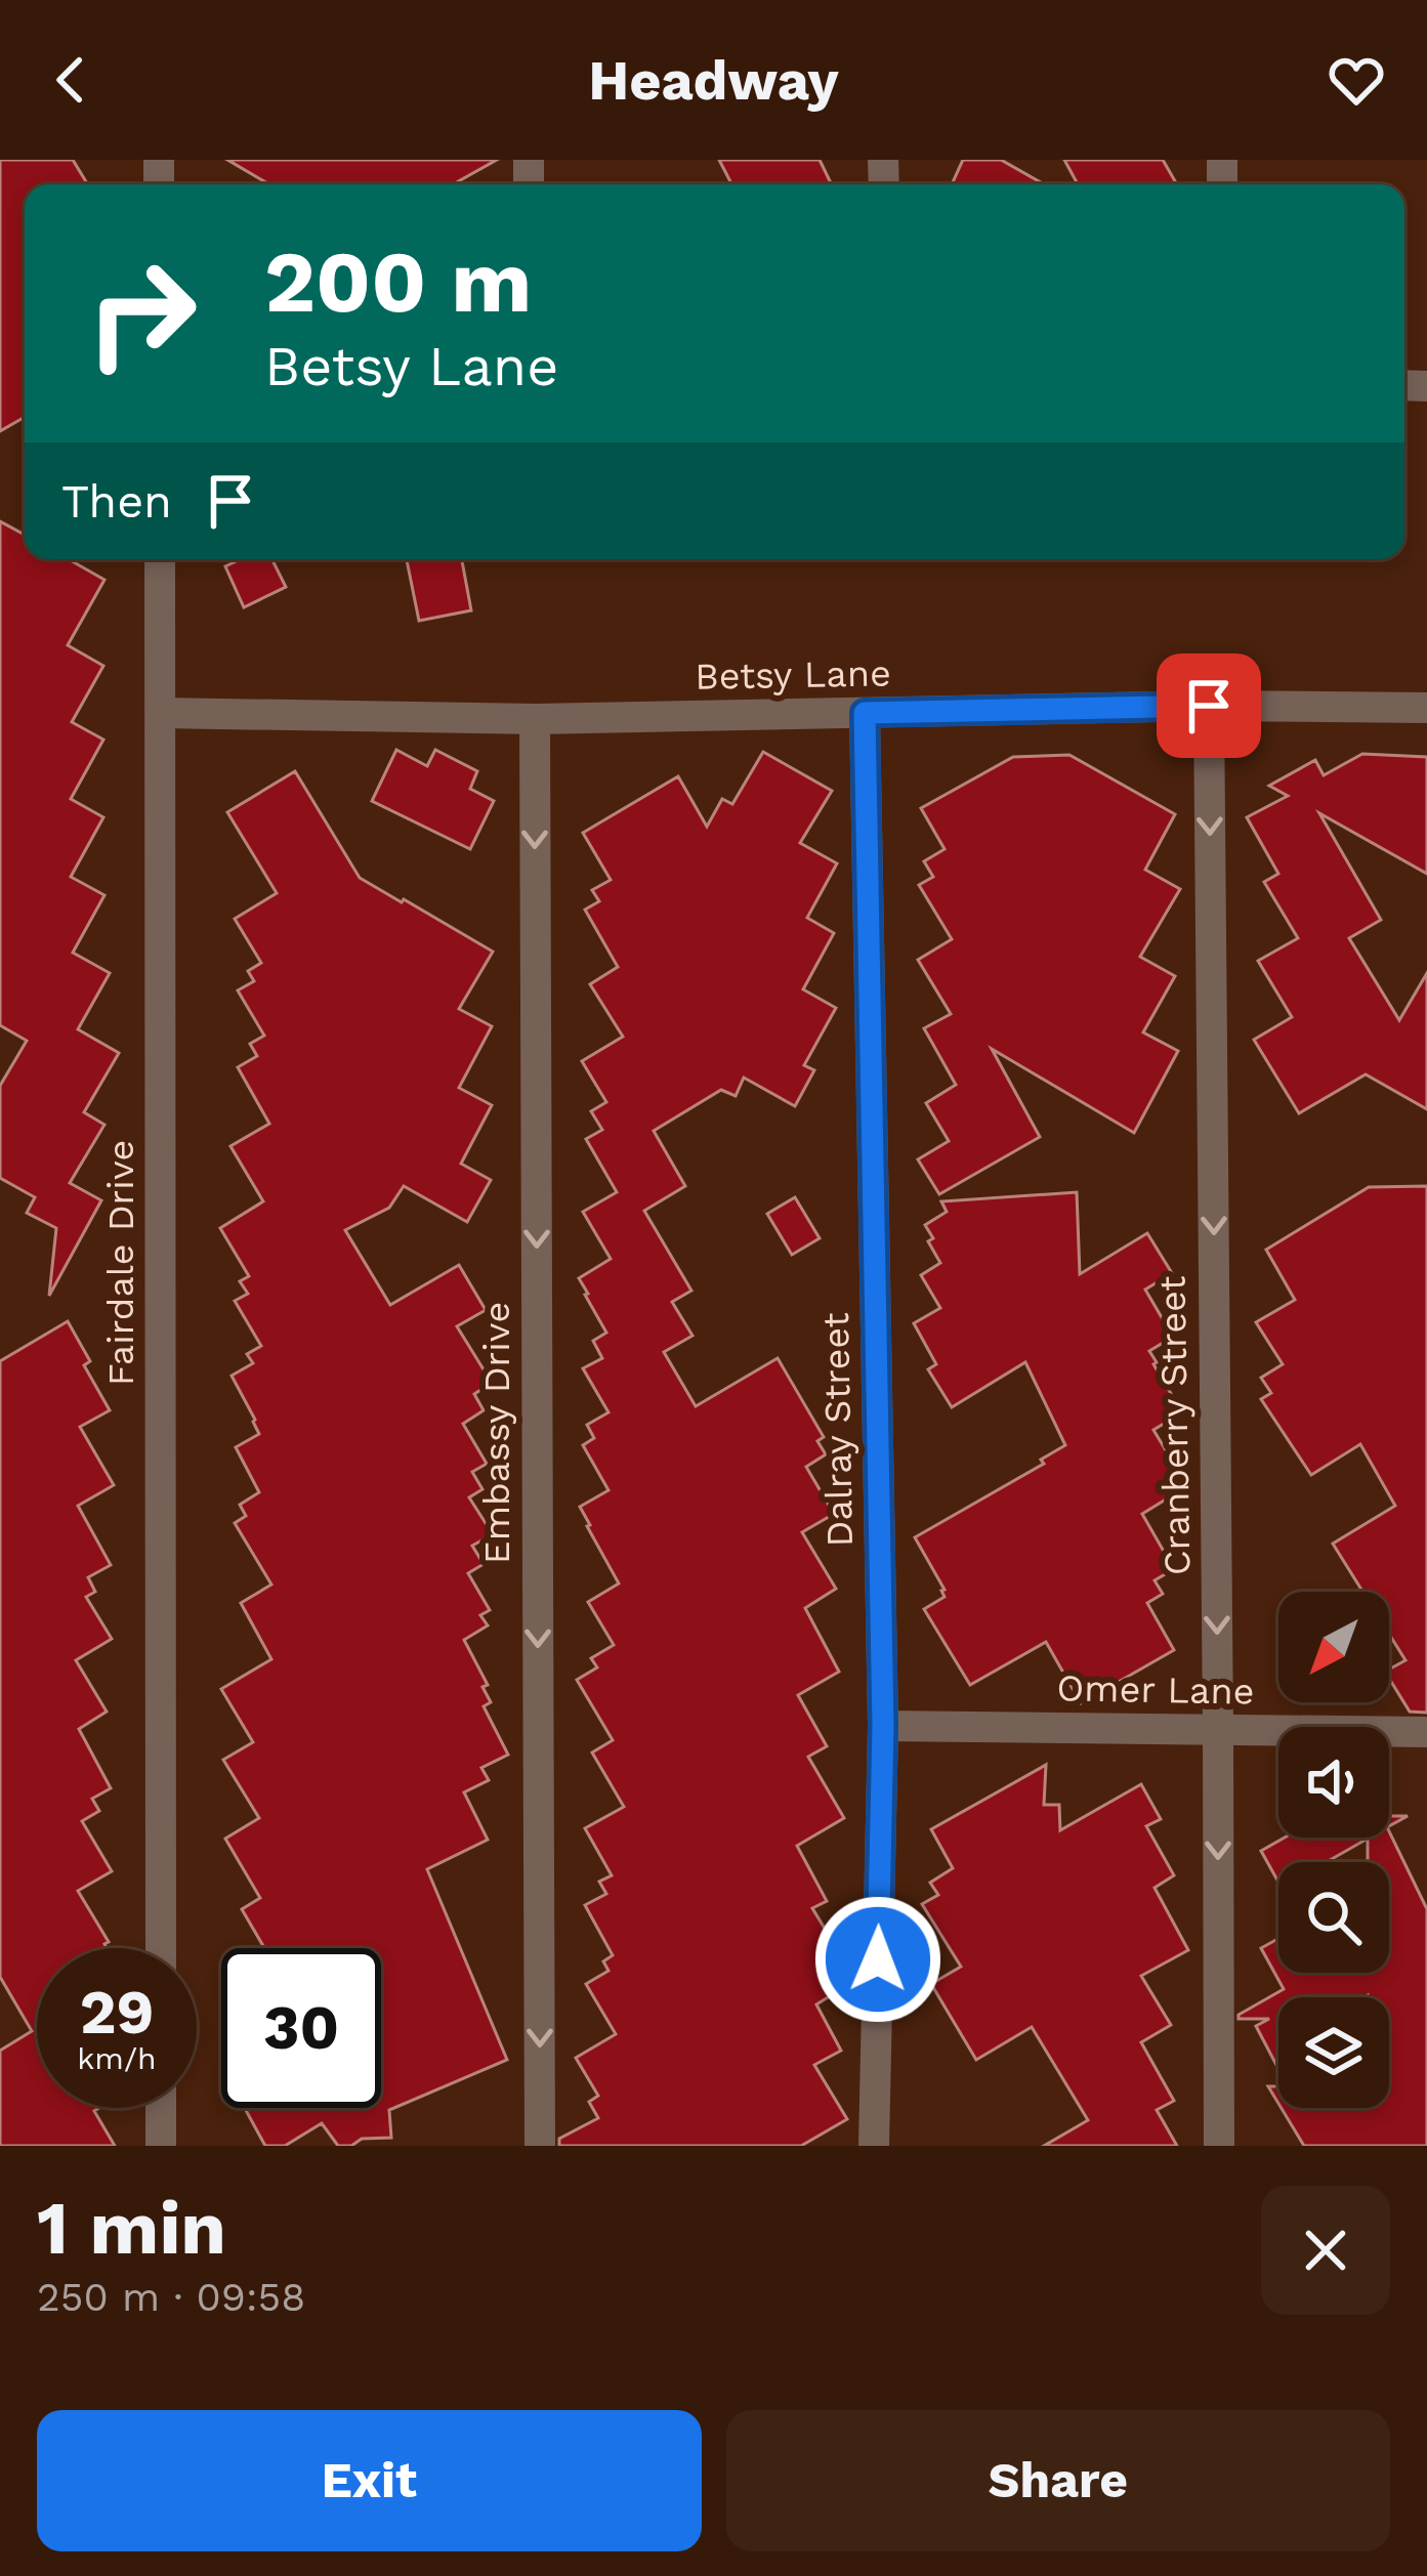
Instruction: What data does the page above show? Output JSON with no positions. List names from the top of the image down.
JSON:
{
  "streets": {
    "street": [
      "Betsy Lane",
      "Fairdale Drive",
      "Cranberry Street",
      "Dalray Street",
      "Embassy Drive",
      "Omer Lane"
    ]
  },
  "crossings": [
    ["Betsy Lane", "Fairdale Drive"],
    ["Betsy Lane", "Cranberry Street"],
    ["Betsy Lane", "Dalray Street"],
    ["Betsy Lane", "Embassy Drive"],
    ["Cranberry Street", "Omer Lane"],
    ["Dalray Street", "Omer Lane"]
  ],
  "one_way": ["Cranberry Street", "Embassy Drive"],
  "north": "bottom left",
  "page": {
    "header": "Headway",
    "turn": ["200 m", "Betsy Lane"],
    "then": "Then",
    "speed": "29 km/h",
    "limit": "30",
    "heading": ["1 min", "250 m · 09:58"],
    "buttons": ["Exit", "Share"]
  }
}
